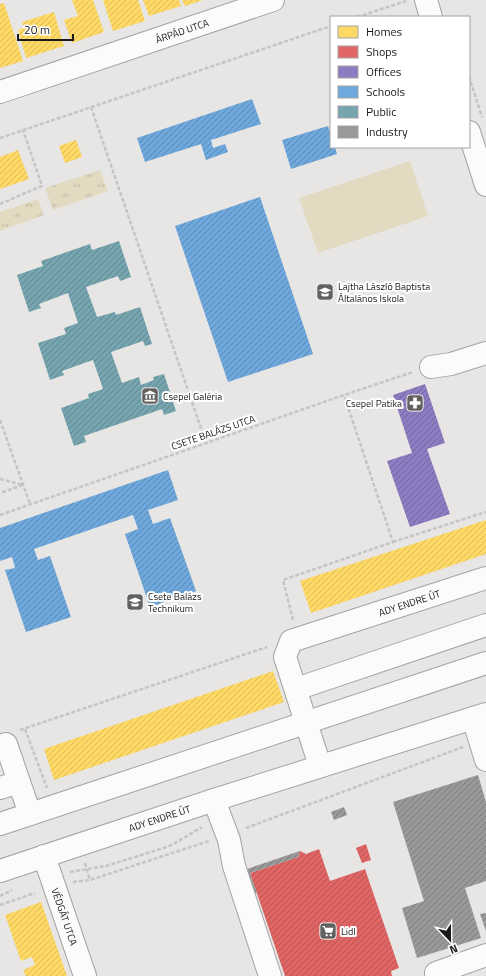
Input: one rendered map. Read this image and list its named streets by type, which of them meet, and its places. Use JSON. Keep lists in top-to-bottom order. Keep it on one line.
{"streets":{"street":["ÁRPÁD UTCA","ADY ENDRE ÚT","VÉDGÁT UTCA"],"path":["CSETE BALÁZS UTCA"]},"crossings":[["ADY ENDRE ÚT","VÉDGÁT UTCA"]],"places":{"school or university":["Lajtha László Baptista Általános Iskola","Csete Balázs Technikum"],"museum":["Csepel Galéria"],"pharmacy":["Csepel Patika"],"supermarket":["Lidl"]},"legend":["Homes","Shops","Offices","Schools","Public","Industry"],"scale_bar":"20 m","north":"bottom"}
